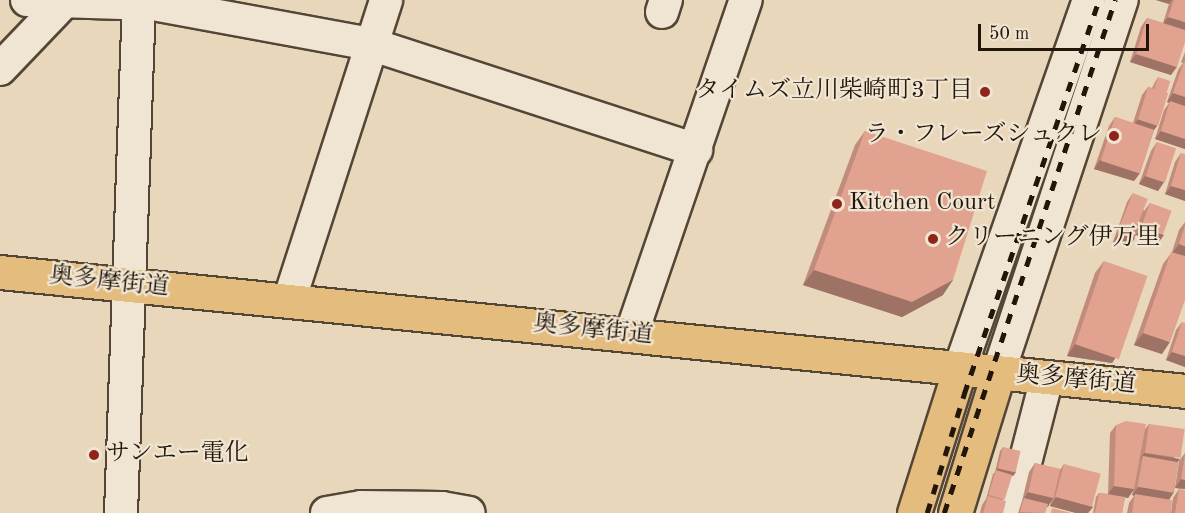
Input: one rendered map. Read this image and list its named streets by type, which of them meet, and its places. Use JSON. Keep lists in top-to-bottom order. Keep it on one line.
{"streets":{"main road":["奥多摩街道"]},"places":["タイムズ立川柴崎町3丁目","ラ・フレーズシュクレ","Kitchen Court","クリーニング伊万里","サンエー電化"],"scale_bar":"50 m"}
